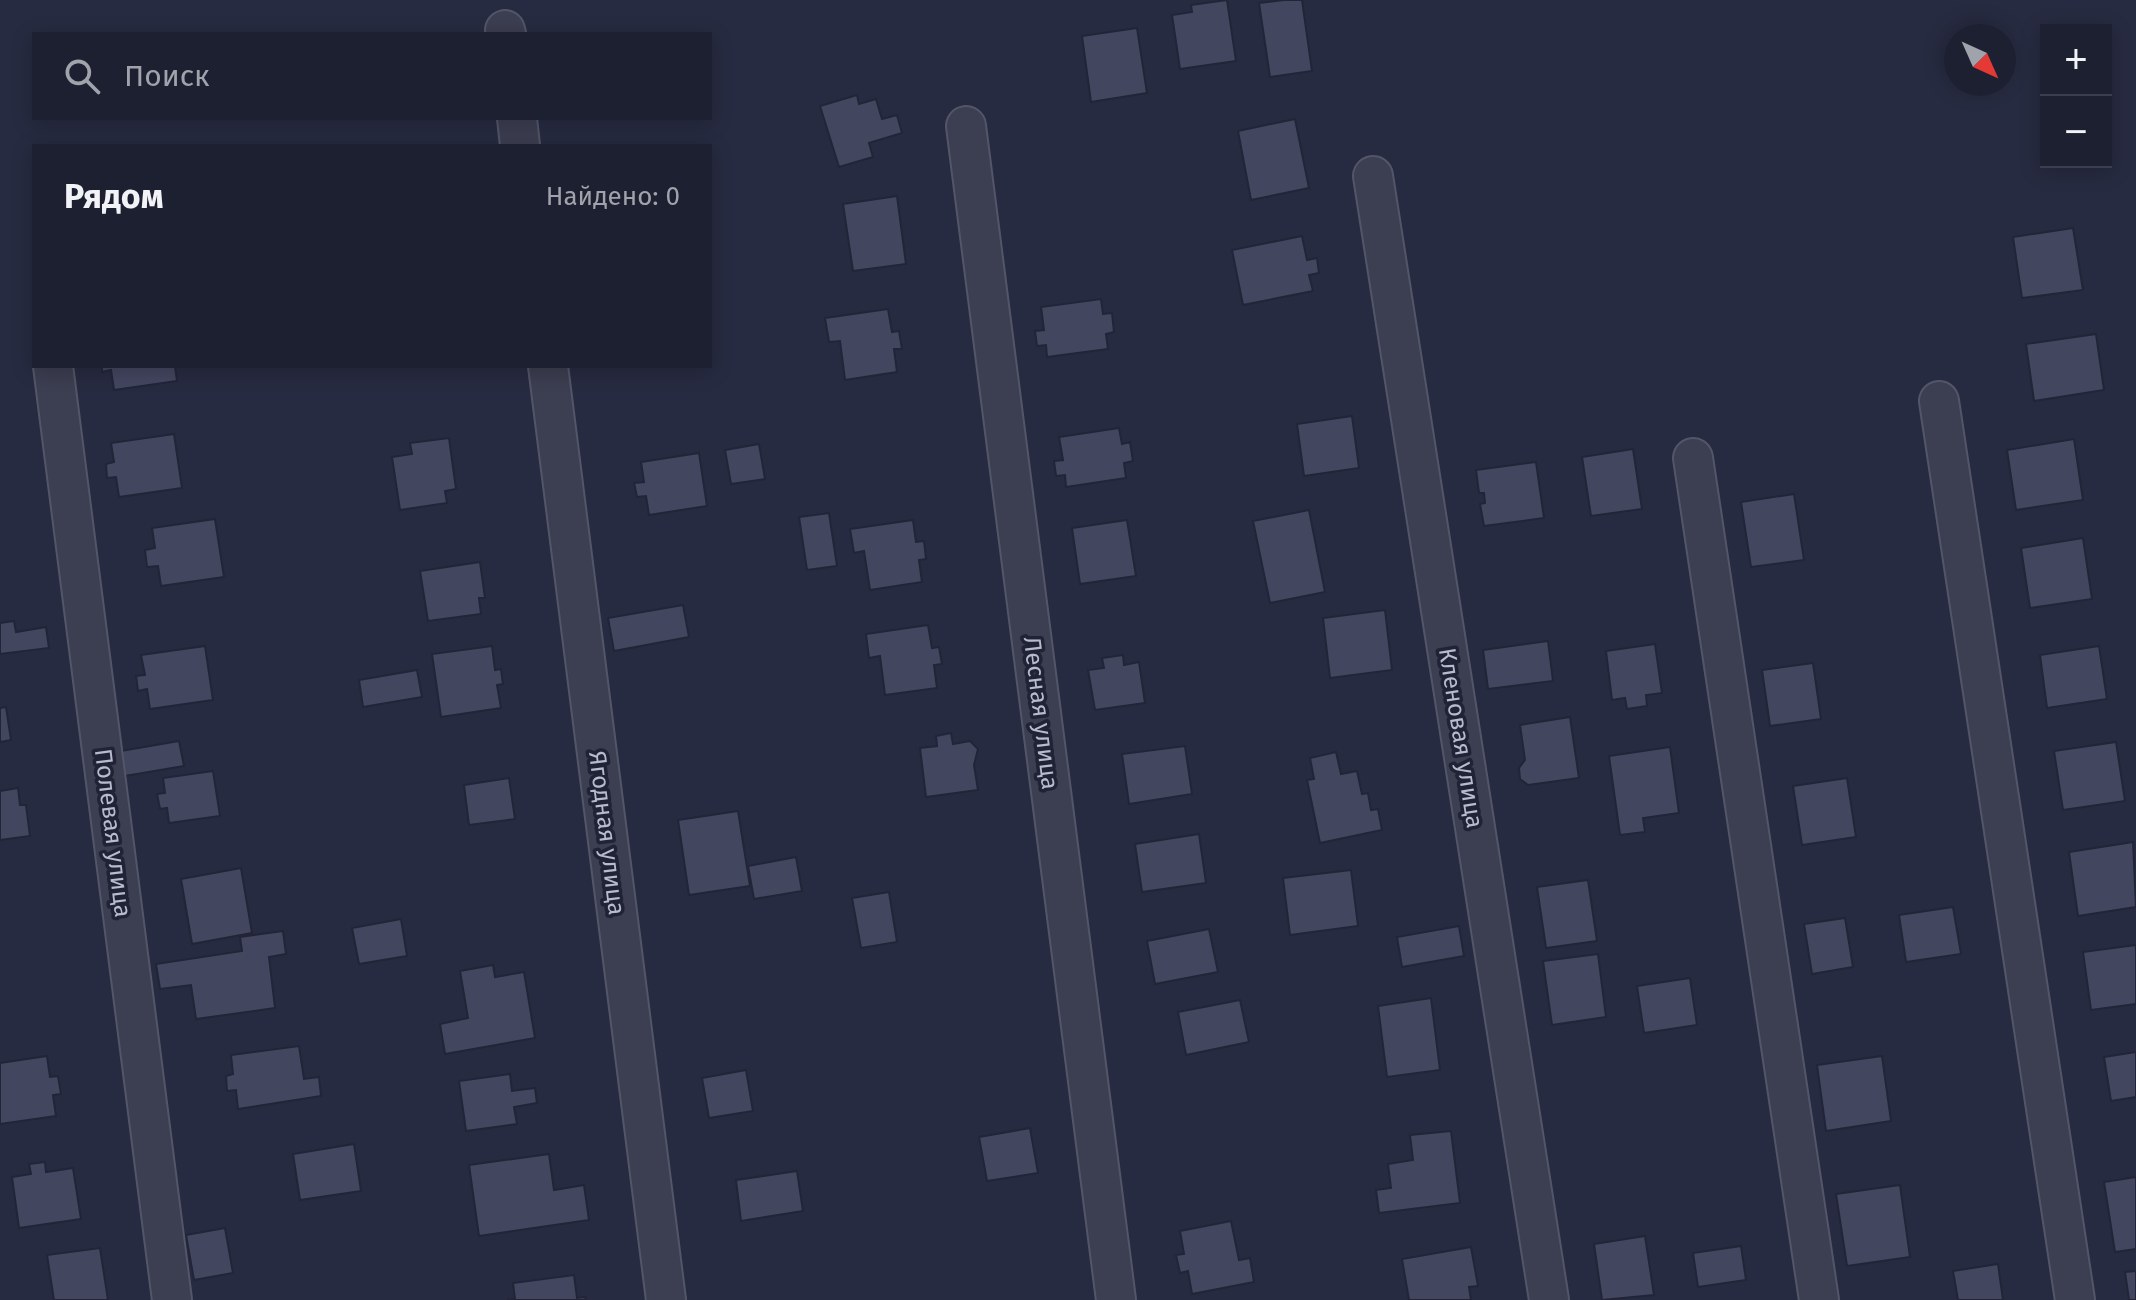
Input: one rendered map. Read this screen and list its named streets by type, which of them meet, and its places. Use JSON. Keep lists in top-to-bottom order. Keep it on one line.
{"streets":{"street":["Лесная улица","Кленовая улица","Полевая улица","Ягодная улица"]},"north":"bottom right","page":{"map_buttons":["+","−"],"search":"Поиск","heading":["Рядом","Найдено: 0"]}}
